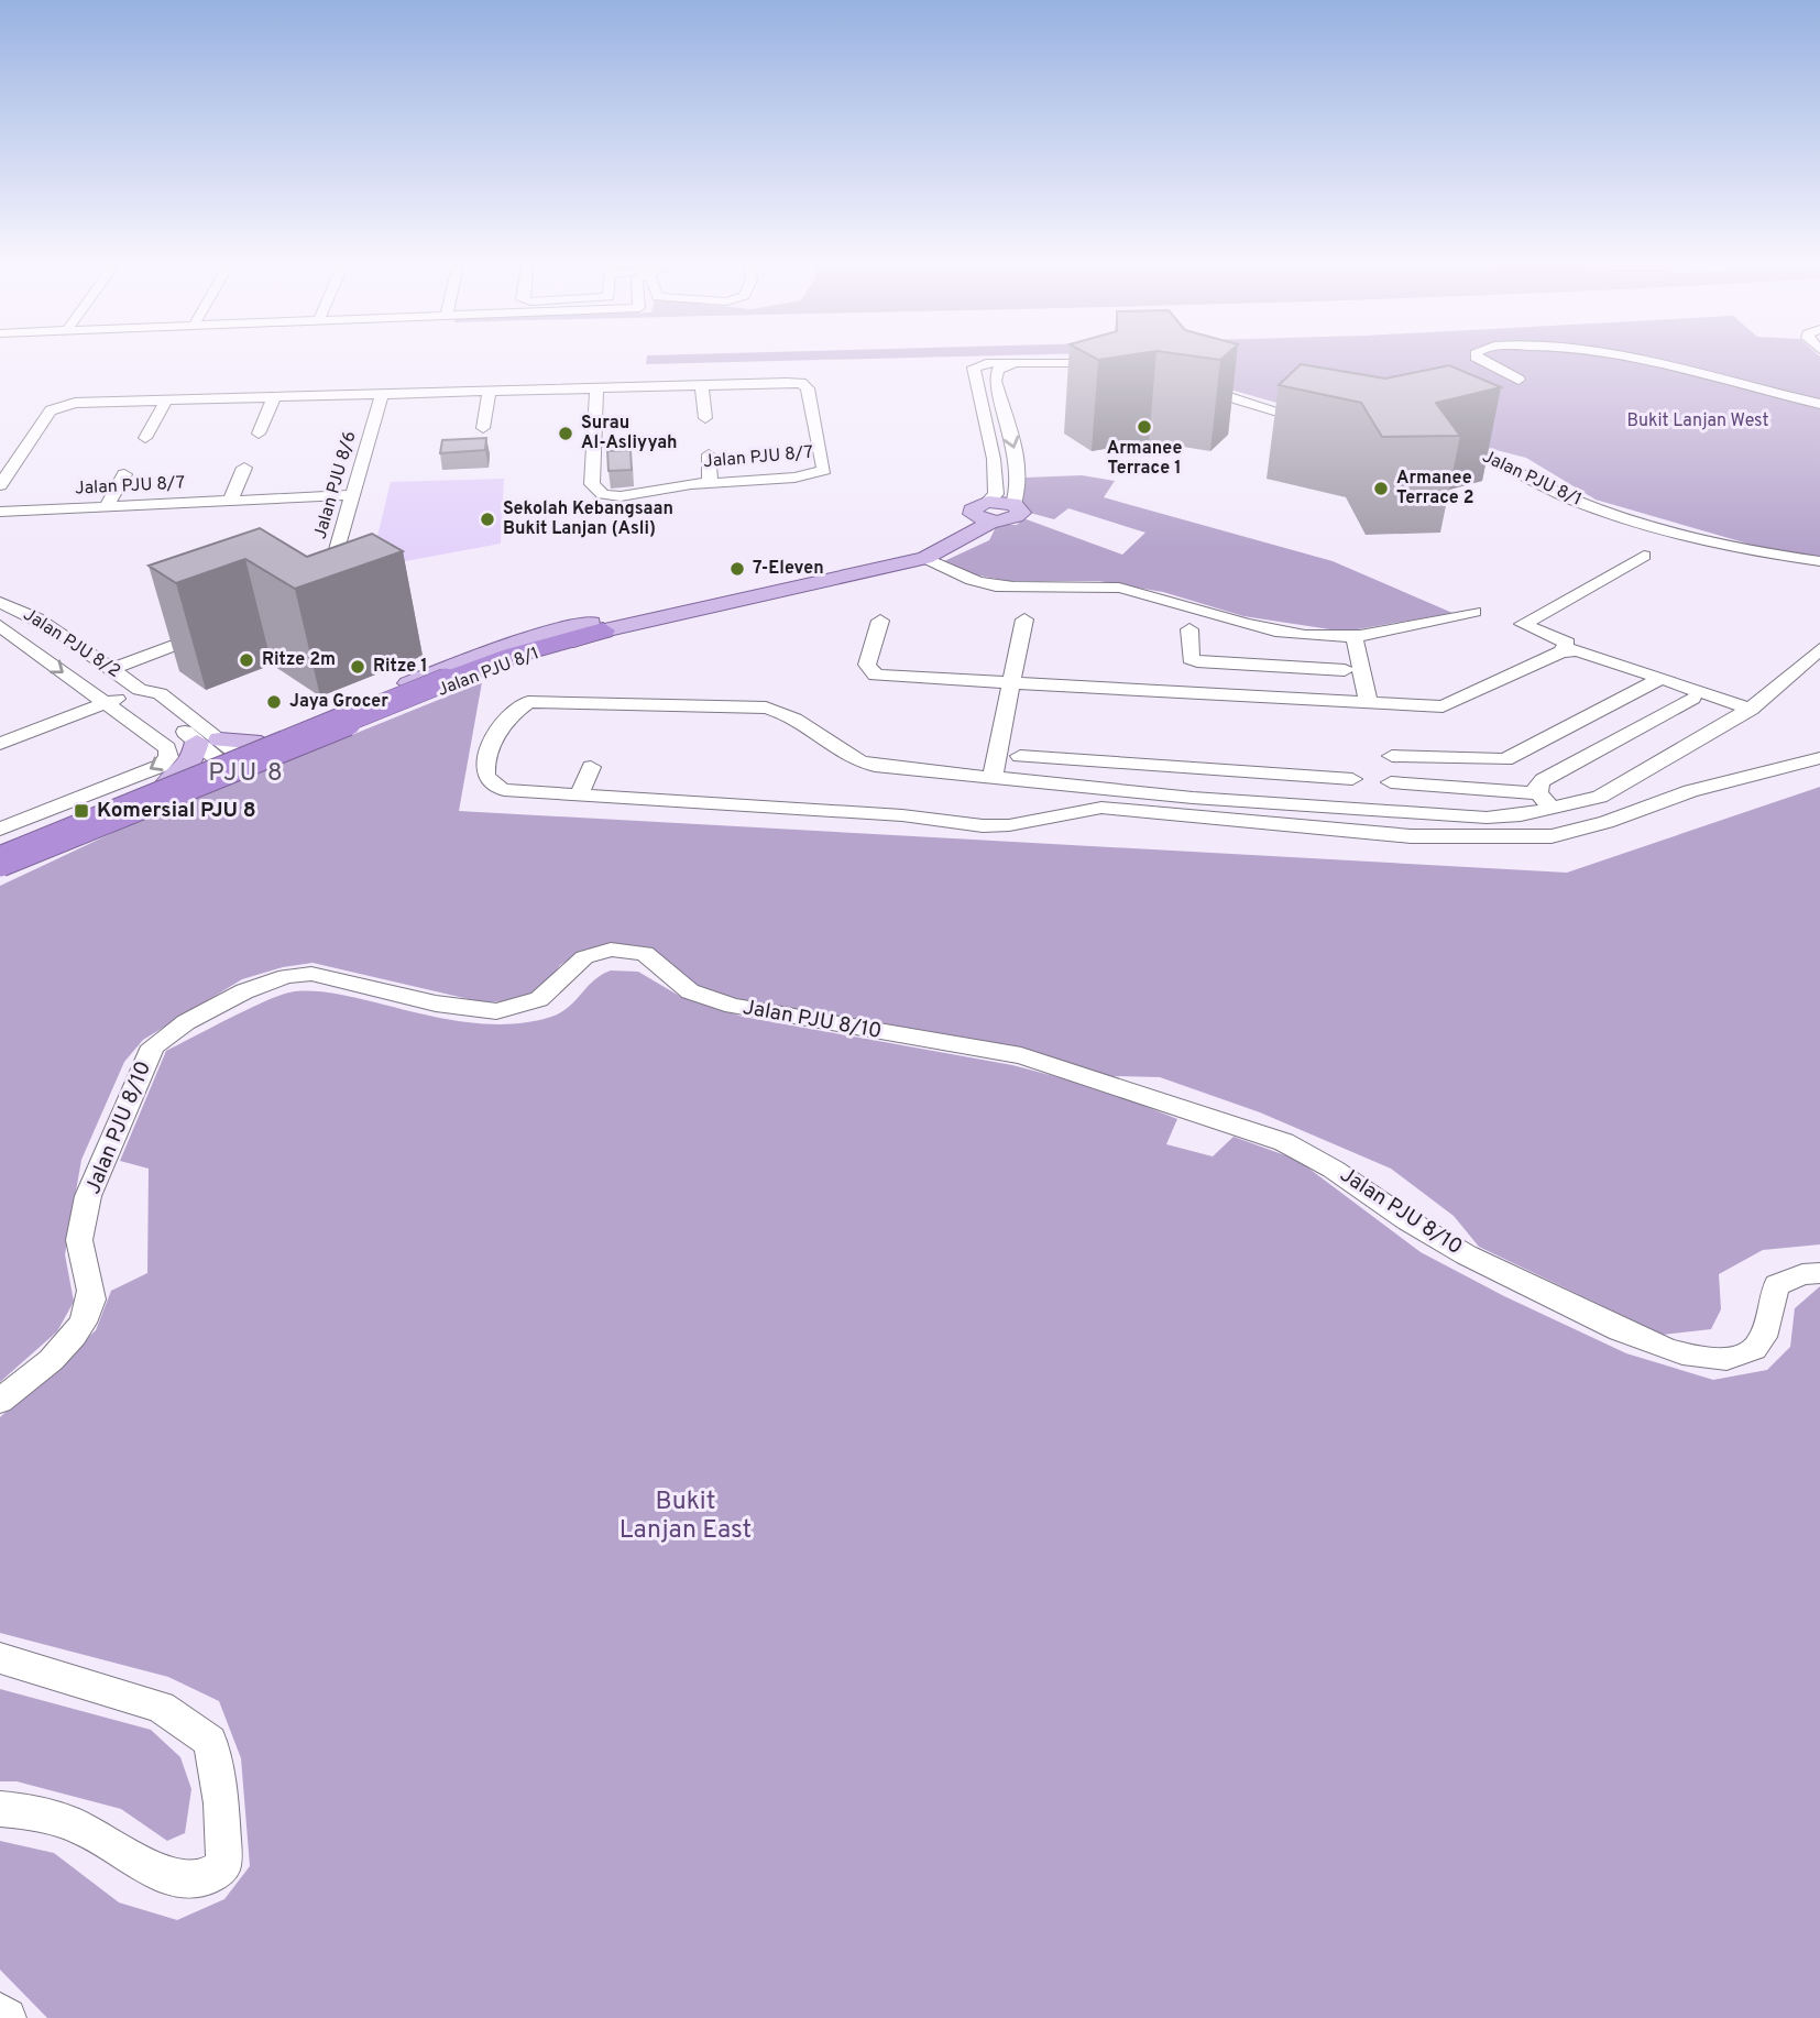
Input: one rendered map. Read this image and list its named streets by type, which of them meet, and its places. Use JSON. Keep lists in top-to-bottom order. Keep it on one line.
{"streets":{"main road":["Jalan PJU 8/1"],"street":["Jalan PJU 8/7","Jalan PJU 8/6","Jalan PJU 8/2","Jalan PJU 8/10"]},"crossings":[["Jalan PJU 8/7","Jalan PJU 8/6"],["Jalan PJU 8/1","Jalan PJU 8/2"]],"districts":["PJU 8"],"parks":["Bukit Lanjan West","Bukit Lanjan East"],"places":{"other":["Armanee Terrace 1","Surau Al-Asliyyah","Armanee Terrace 2","Sekolah Kebangsaan Bukit Lanjan (Asli)","7-Eleven","Ritze 2m","Ritze 1","Jaya Grocer"],"transit":["Komersial PJU 8"]}}
